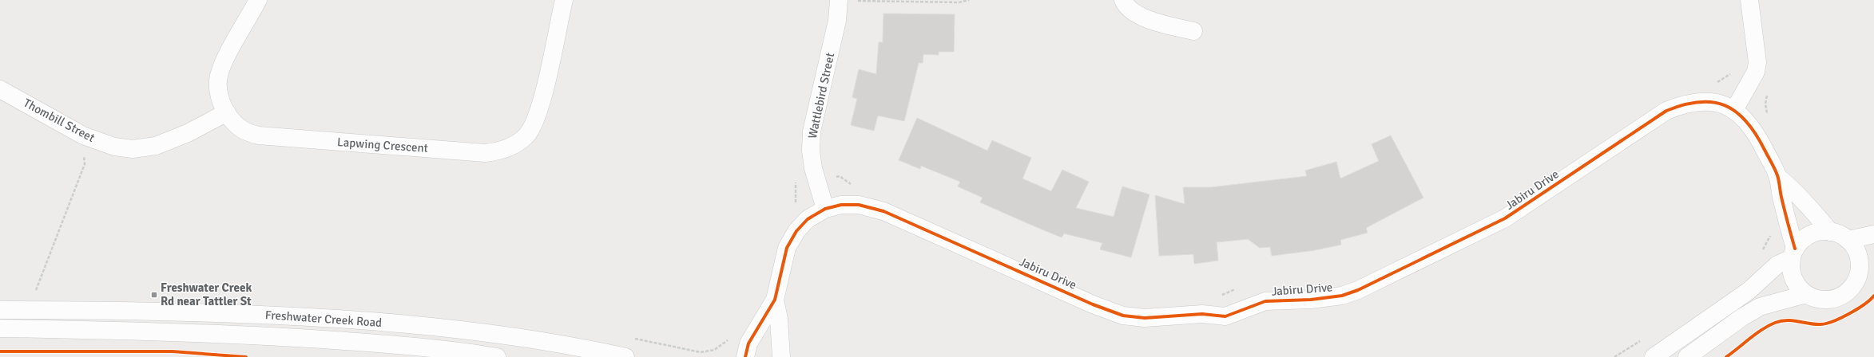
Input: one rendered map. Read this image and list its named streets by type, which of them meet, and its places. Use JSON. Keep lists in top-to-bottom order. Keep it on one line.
{"streets":{"street":["Wattlebird Street","Thombill Street","Lapwing Crescent","Jabiru Drive","Freshwater Creek Road"]},"crossings":[["Wattlebird Street","Jabiru Drive"],["Thombill Street","Lapwing Crescent"]],"places":{"transit":["Freshwater Creek Rd near Tattler St"]}}
